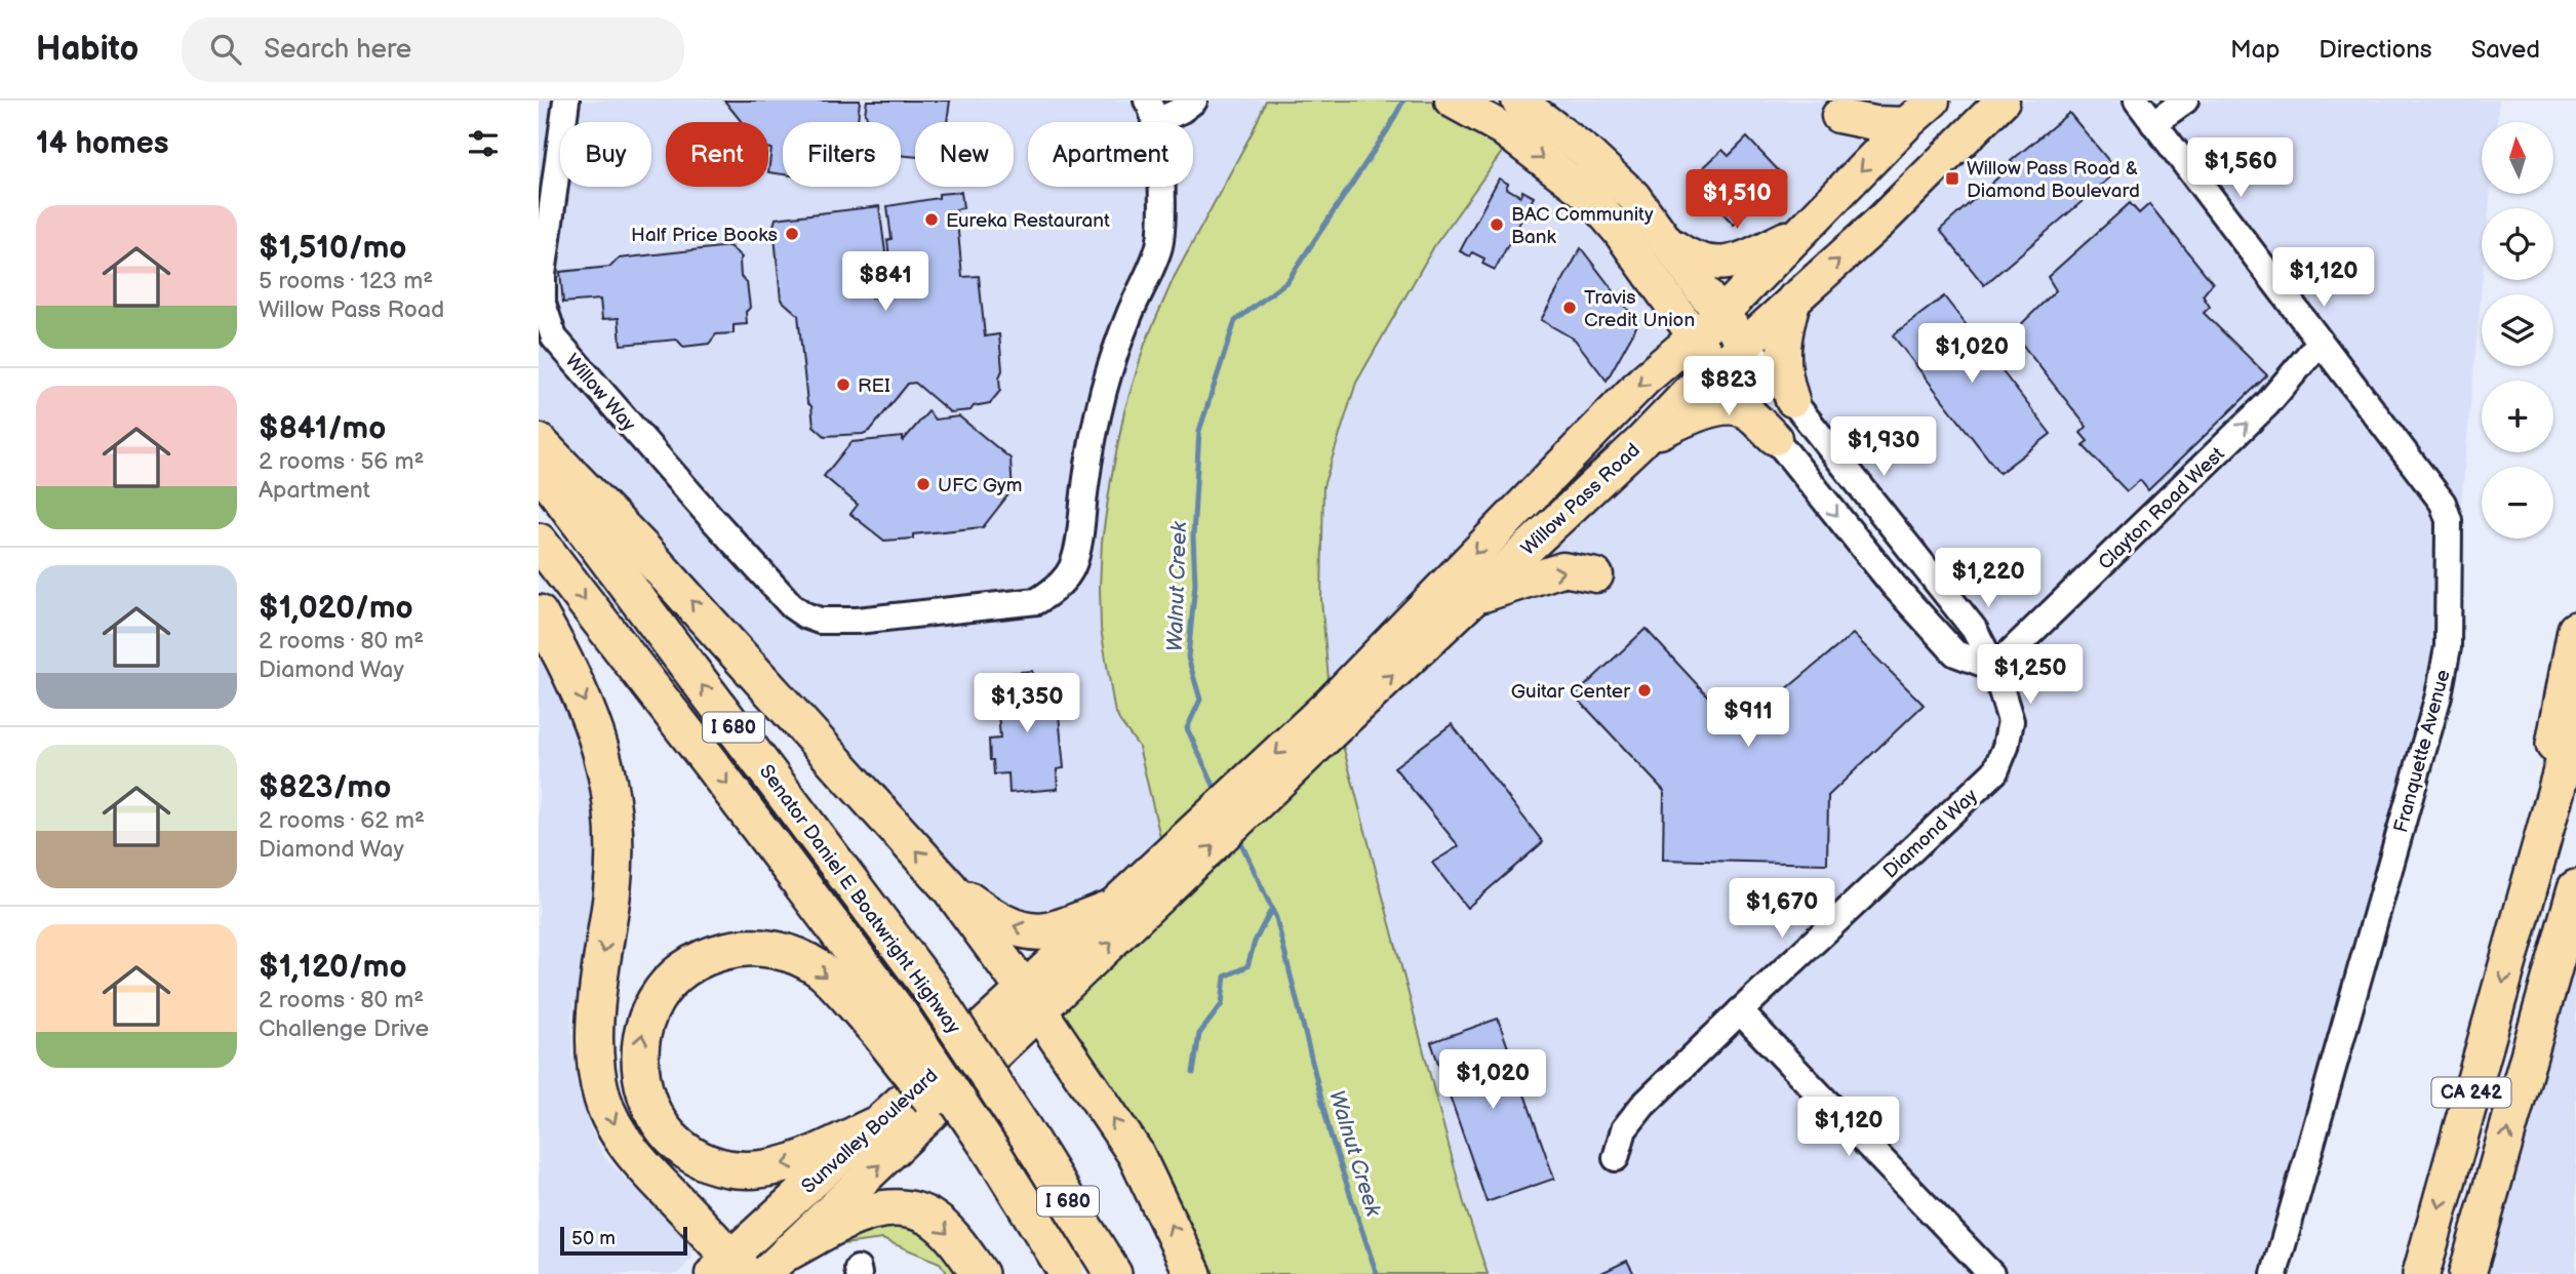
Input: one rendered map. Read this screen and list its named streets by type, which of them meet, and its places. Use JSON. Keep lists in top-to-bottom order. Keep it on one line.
{"streets":{"highway":["I 680","Senator Daniel E Boatwright Highway","CA 242"],"main road":["Willow Pass Road","Sunvalley Boulevard"],"street":["Willow Way","Clayton Road West","Franquette Avenue","Diamond Way"]},"crossings":[["Willow Pass Road","Diamond Way"],["Willow Pass Road","Sunvalley Boulevard"],["Clayton Road West","Franquette Avenue"],["Clayton Road West","Diamond Way"]],"one_way":["Clayton Road West"],"water":["Walnut Creek"],"places":{"transit":["Willow Pass Road & Diamond Boulevard"],"other":["Eureka Restaurant","BAC Community Bank","Half Price Books","Travis Credit Union","REI","UFC Gym","Guitar Center"]},"scale_bar":"50 m","north":"top","page":{"header":"Habito","search":"Search here","nav":["Map","Directions","Saved"],"heading":"14 homes","map_buttons":["+","−"],"chip":["Buy","Rent","Filters","New","Apartment"],"price":["$1,560","$1,510","$1,120","$841","$1,020","$823","$1,930","$1,220","$1,250","$1,350","$911","$1,670","$1,020","$1,120"],"list":[{"name":"$1,510/mo","note":"5 rooms · 123 m² · Willow Pass Road"},{"name":"$841/mo","note":"2 rooms · 56 m² · Apartment"},{"name":"$1,020/mo","note":"2 rooms · 80 m² · Diamond Way"},{"name":"$823/mo","note":"2 rooms · 62 m² · Diamond Way"},{"name":"$1,120/mo","note":"2 rooms · 80 m² · Challenge Drive"}],"scale":"50 m"}}
